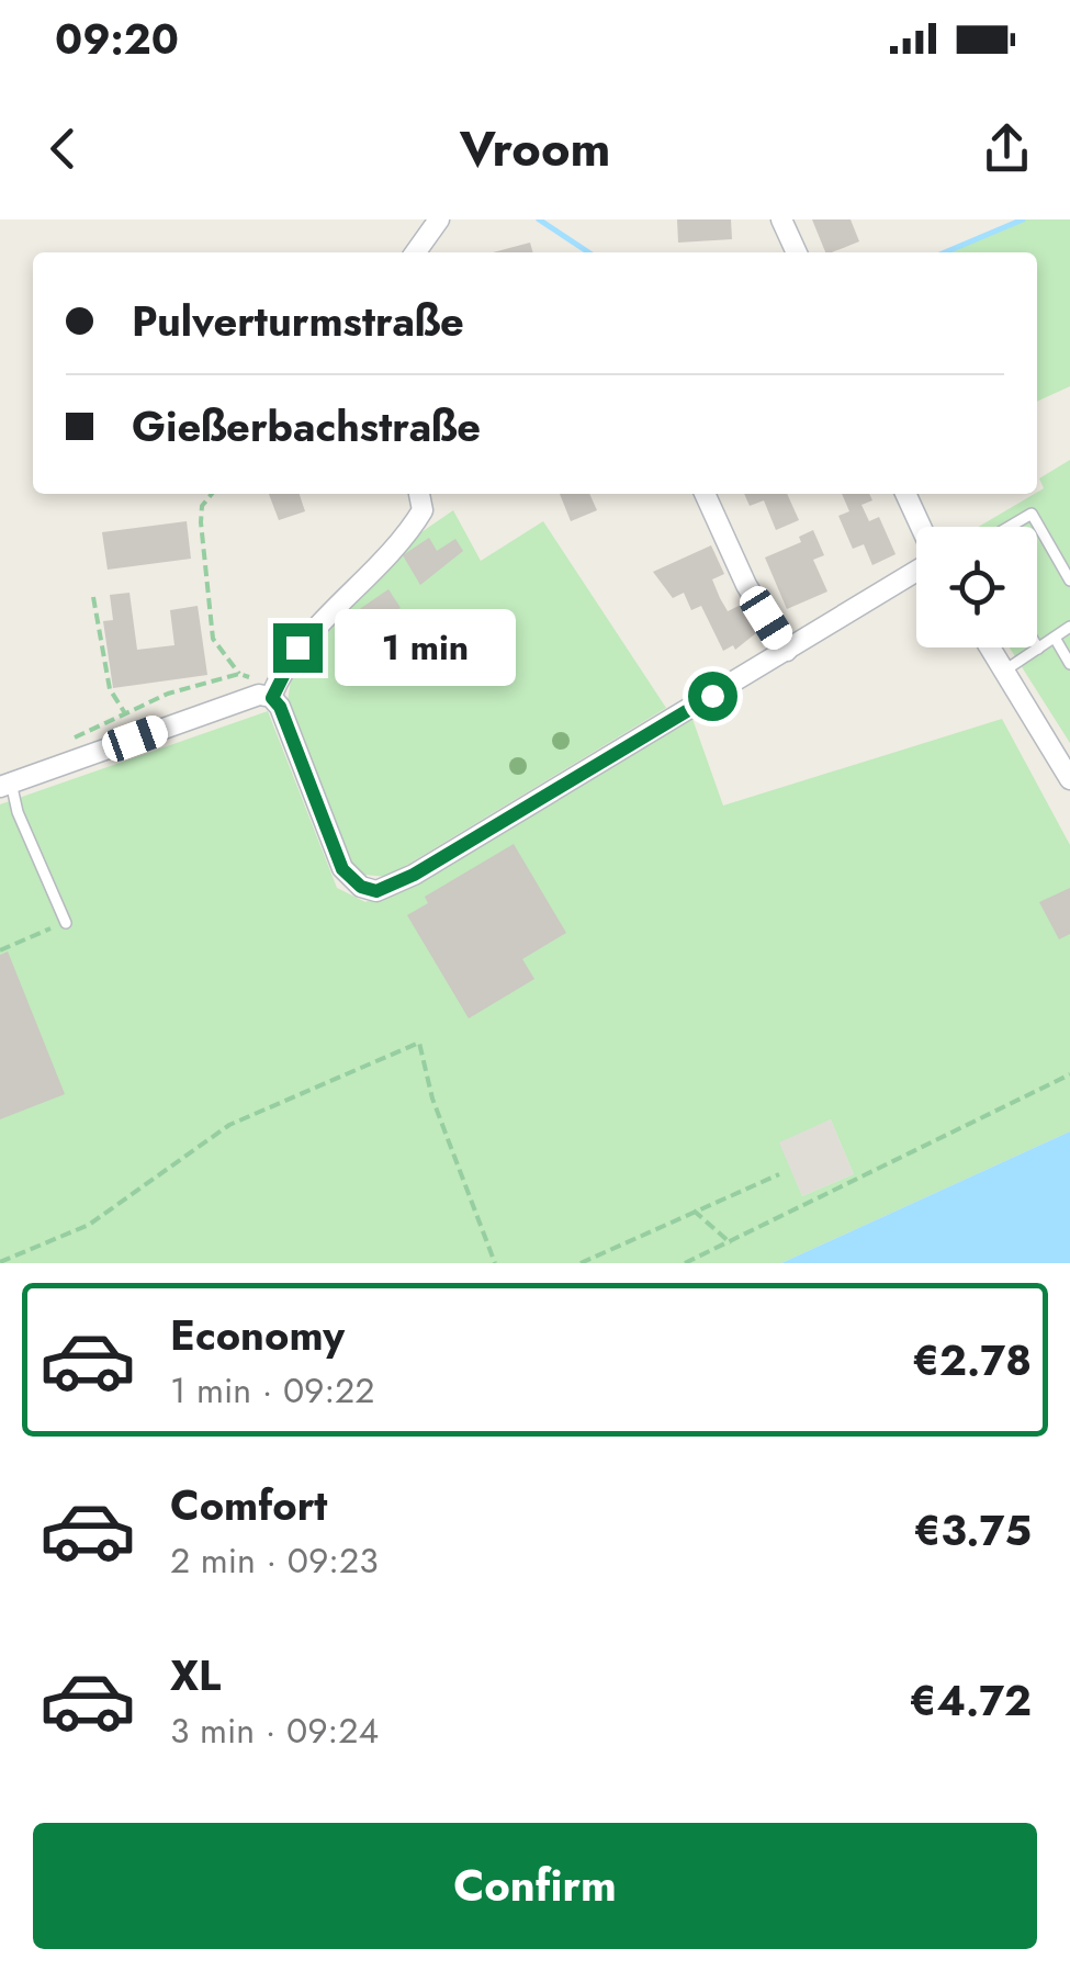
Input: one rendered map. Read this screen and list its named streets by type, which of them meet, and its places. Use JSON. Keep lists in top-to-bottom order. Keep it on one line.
{"page":{"status":"09:20","header":"Vroom","banner":["Pulverturmstraße","Gießerbachstraße"],"bubble":"1 min","list":[{"name":"Economy","note":"1 min · 09:22","value":"€2.78"},{"name":"Comfort","note":"2 min · 09:23","value":"€3.75"},{"name":"XL","note":"3 min · 09:24","value":"€4.72"}],"buttons":"Confirm"}}
